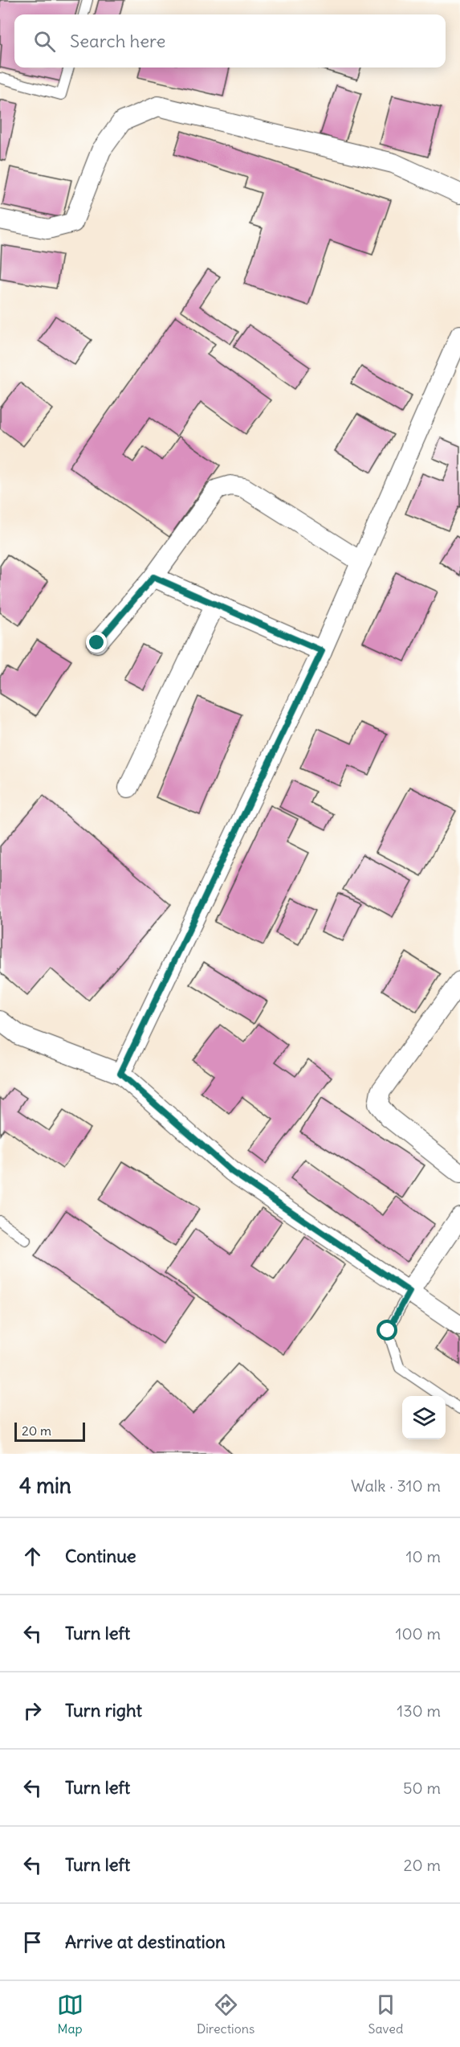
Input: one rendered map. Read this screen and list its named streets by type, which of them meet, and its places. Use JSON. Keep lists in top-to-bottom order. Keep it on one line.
{"scale_bar":"20 m","page":{"search":"Search here","scale":"20 m","heading":["4 min","Walk · 310 m"],"list":[["Continue","10 m"],["Turn left","100 m"],["Turn right","130 m"],["Turn left","50 m"],["Turn left","20 m"],"Arrive at destination"],"nav":["Map","Directions","Saved"]}}
